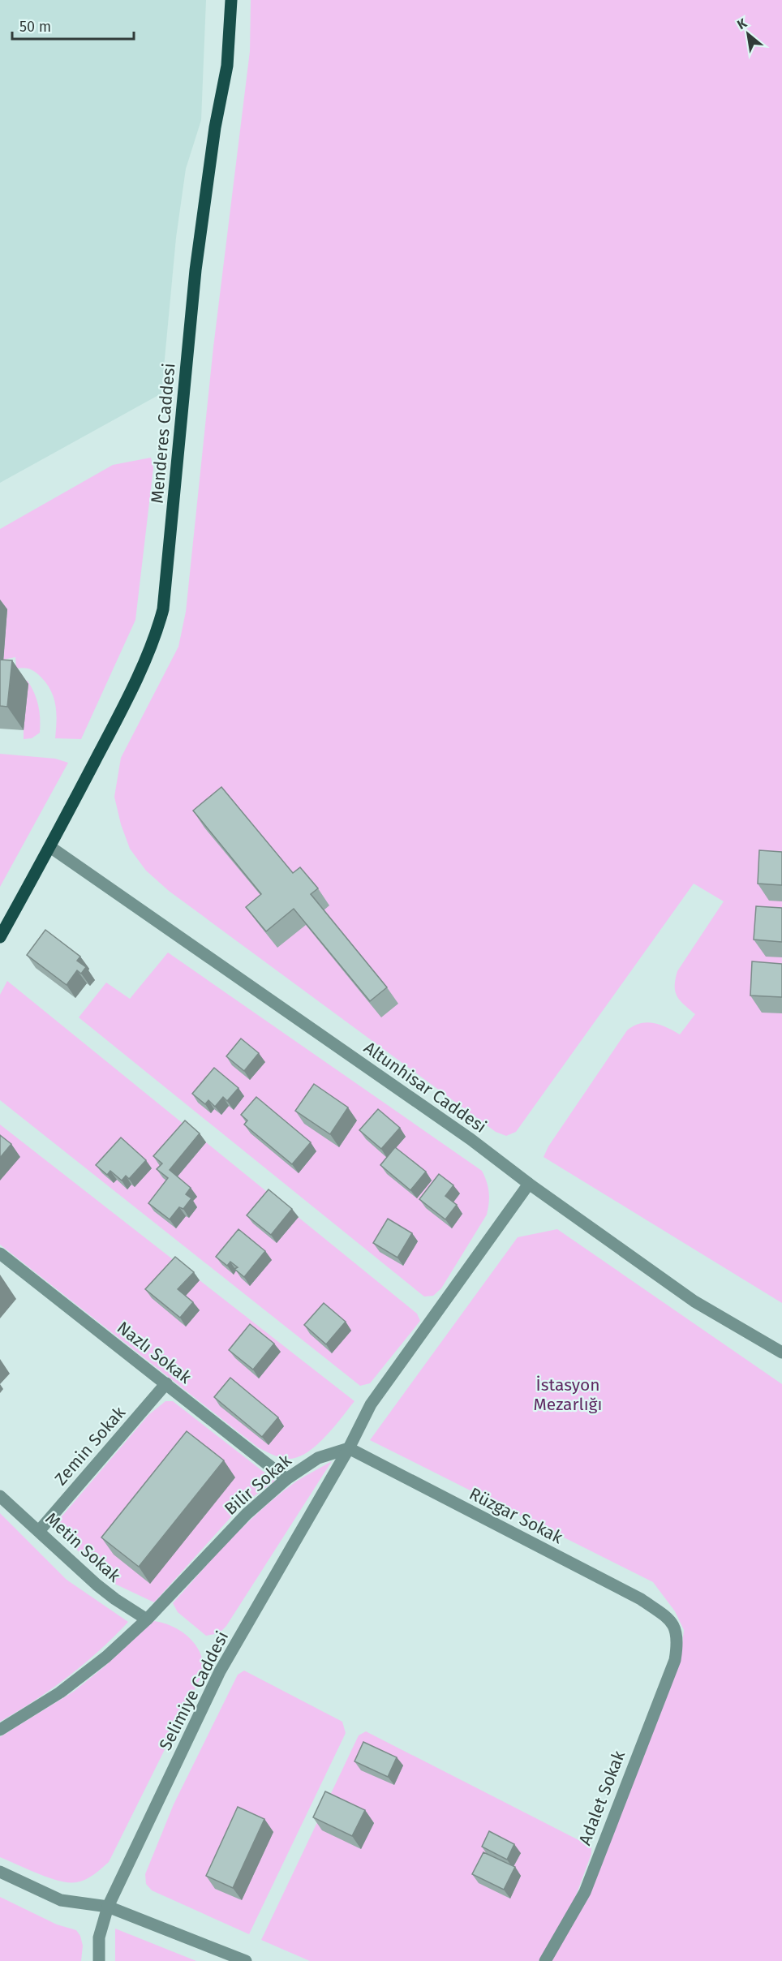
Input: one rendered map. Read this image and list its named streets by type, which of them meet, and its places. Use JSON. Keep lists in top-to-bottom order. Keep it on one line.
{"streets":{"main road":["Menderes Caddesi"],"street":["Altunhisar Caddesi","Nazlı Sokak","Zemin Sokak","Bilir Sokak","Rüzgar Sokak","Metin Sokak","Selimiye Caddesi","Adalet Sokak"]},"crossings":[["Menderes Caddesi","Altunhisar Caddesi"],["Nazlı Sokak","Zemin Sokak"],["Nazlı Sokak","Bilir Sokak"],["Zemin Sokak","Metin Sokak"],["Bilir Sokak","Rüzgar Sokak"],["Bilir Sokak","Metin Sokak"],["Bilir Sokak","Selimiye Caddesi"],["Rüzgar Sokak","Selimiye Caddesi"],["Rüzgar Sokak","Adalet Sokak"]],"parks":["İstasyon Mezarlığı"],"scale_bar":"50 m","north":"top left"}
